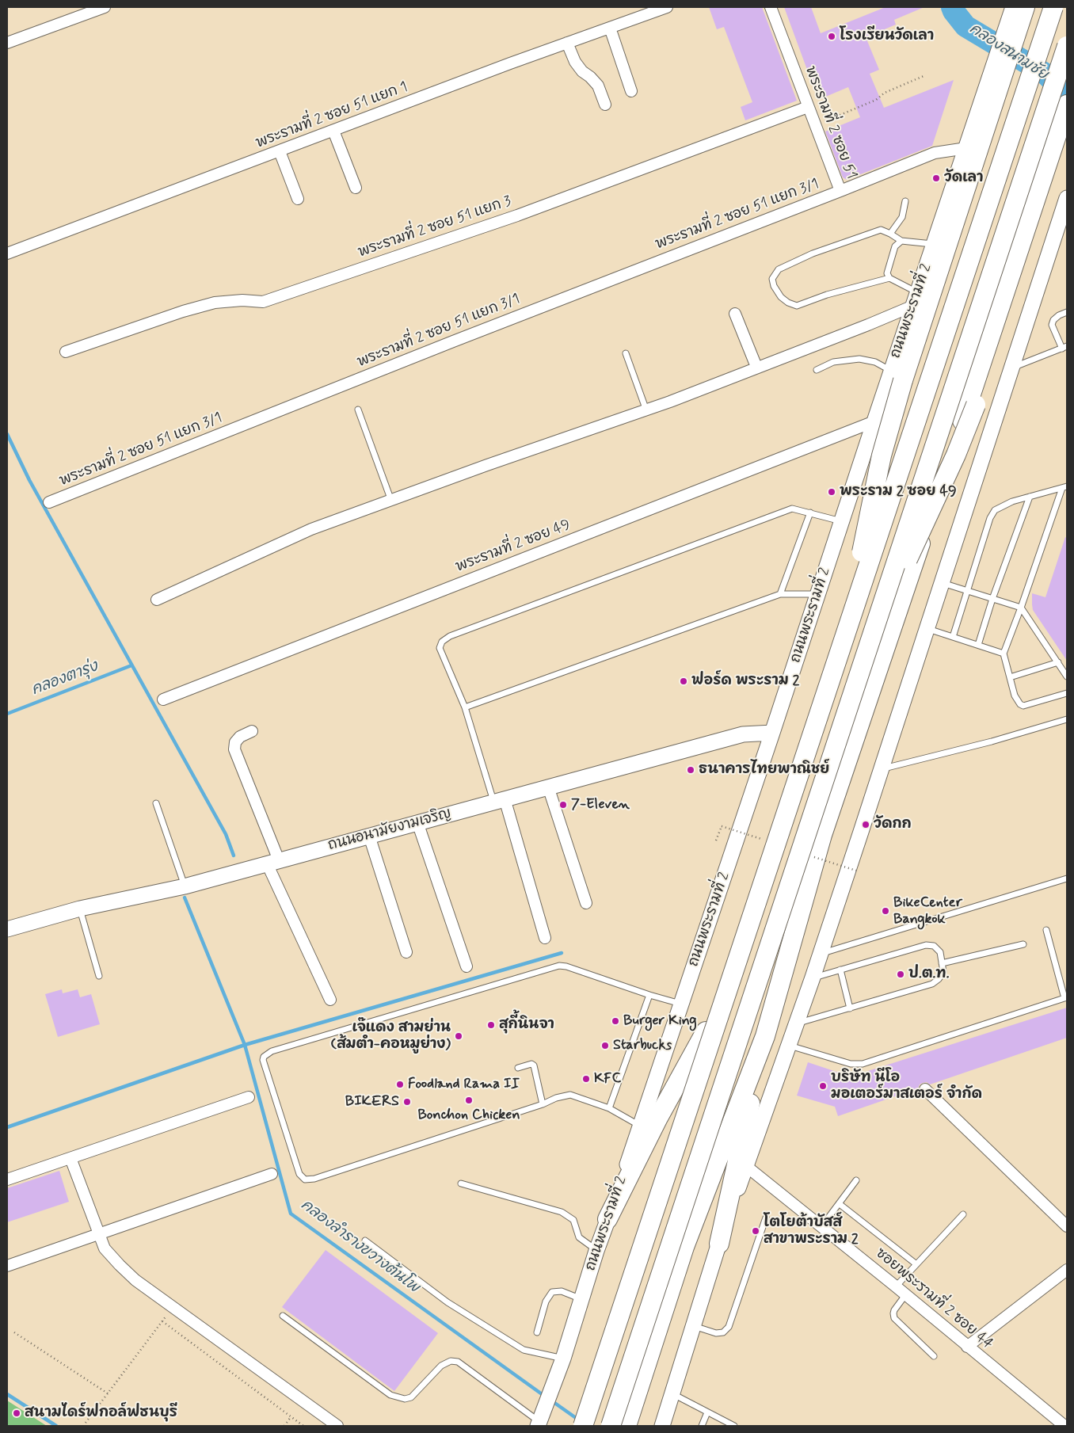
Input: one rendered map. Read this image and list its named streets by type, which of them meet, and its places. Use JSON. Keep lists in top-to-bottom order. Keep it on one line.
{"streets":{"main road":["ถนนพระรามที่ 2","ถนนอนามัยงามเจริญ"],"street":["พระรามที่ 2 ซอย 51 แยก 1","พระรามที่ 2 ซอย 51","พระรามที่ 2 ซอย 51 แยก 3/1","พระรามที่ 2 ซอย 51 แยก 3","พระรามที่ 2 ซอย 49","ซอยพระรามที่ 2 ซอย 44"]},"crossings":[["พระรามที่ 2 ซอย 51","พระรามที่ 2 ซอย 51 แยก 3/1"],["พระรามที่ 2 ซอย 51","พระรามที่ 2 ซอย 51 แยก 3"],["พระรามที่ 2 ซอย 51","ถนนพระรามที่ 2"],["ถนนพระรามที่ 2","พระรามที่ 2 ซอย 49"],["ถนนพระรามที่ 2","ถนนอนามัยงามเจริญ"]],"water":["คลองสนามชัย","คลองตารุ่ง","คลองลำรางขวางต้นโพ"],"places":["โรงเรียนวัดเลา","วัดเลา","พระราม 2 ซอย 49","ฟอร์ด พระราม 2","ธนาคารไทยพาณิชย์","7-Eleven","วัดกก","BikeCenter Bangkok","ป.ต.ท.","Burger King","สุกี้นินจา","เจ๊แดง สามย่าน (ส้มตำ-คอหมูย่าง)","Starbucks","KFC","Foodland Rama II","บริษัท นีโอ มอเตอร์มาสเตอร์ จำกัด","Bonchon Chicken","BIKERS","โตโยต้าบัสส์ สาขาพระราม 2","สนามไดร์ฟกอล์ฟธนบุรี"]}
